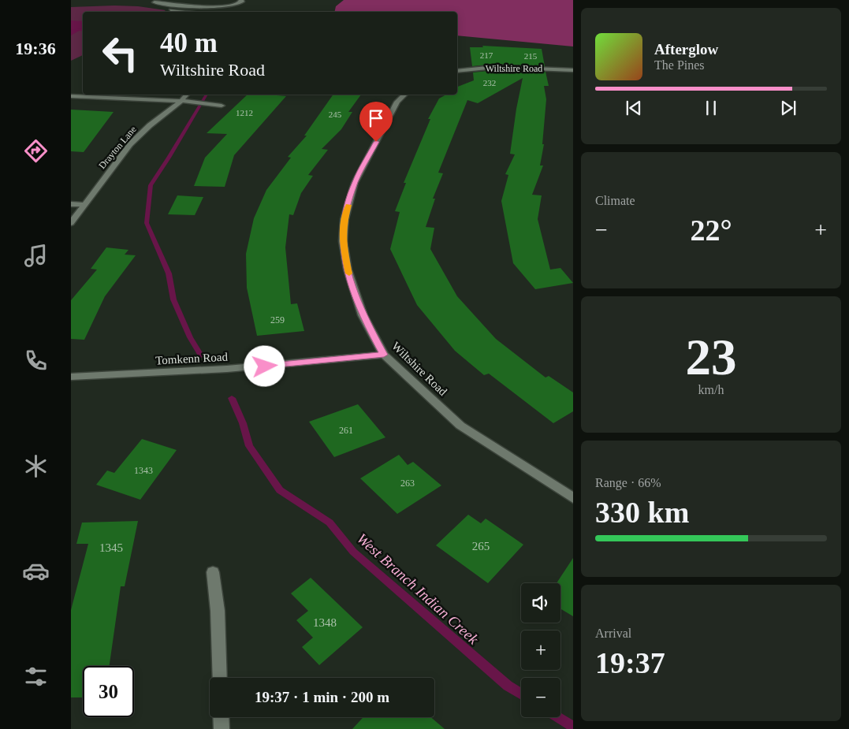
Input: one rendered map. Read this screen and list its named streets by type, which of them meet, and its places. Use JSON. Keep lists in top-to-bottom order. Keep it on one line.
{"streets":{"street":["Wiltshire Road","Drayton Lane","Tomkenn Road"]},"crossings":[["Wiltshire Road","Tomkenn Road"]],"water":["West Branch Indian Creek"],"house_numbers":["217","215","232","1212","245","259","261","1343","263","265","1345","1348"],"page":{"tabs":"19:36","turn":["40 m","Wiltshire Road"],"song":["Afterglow","The Pines"],"tile":["Climate",["23","km/h"],["Range · 66%","330 km"],["Arrival","19:37"]],"heat":["−","22°","+"],"map_buttons":["+","−"],"limit":"30","trip":"19:37 · 1 min · 200 m"}}
